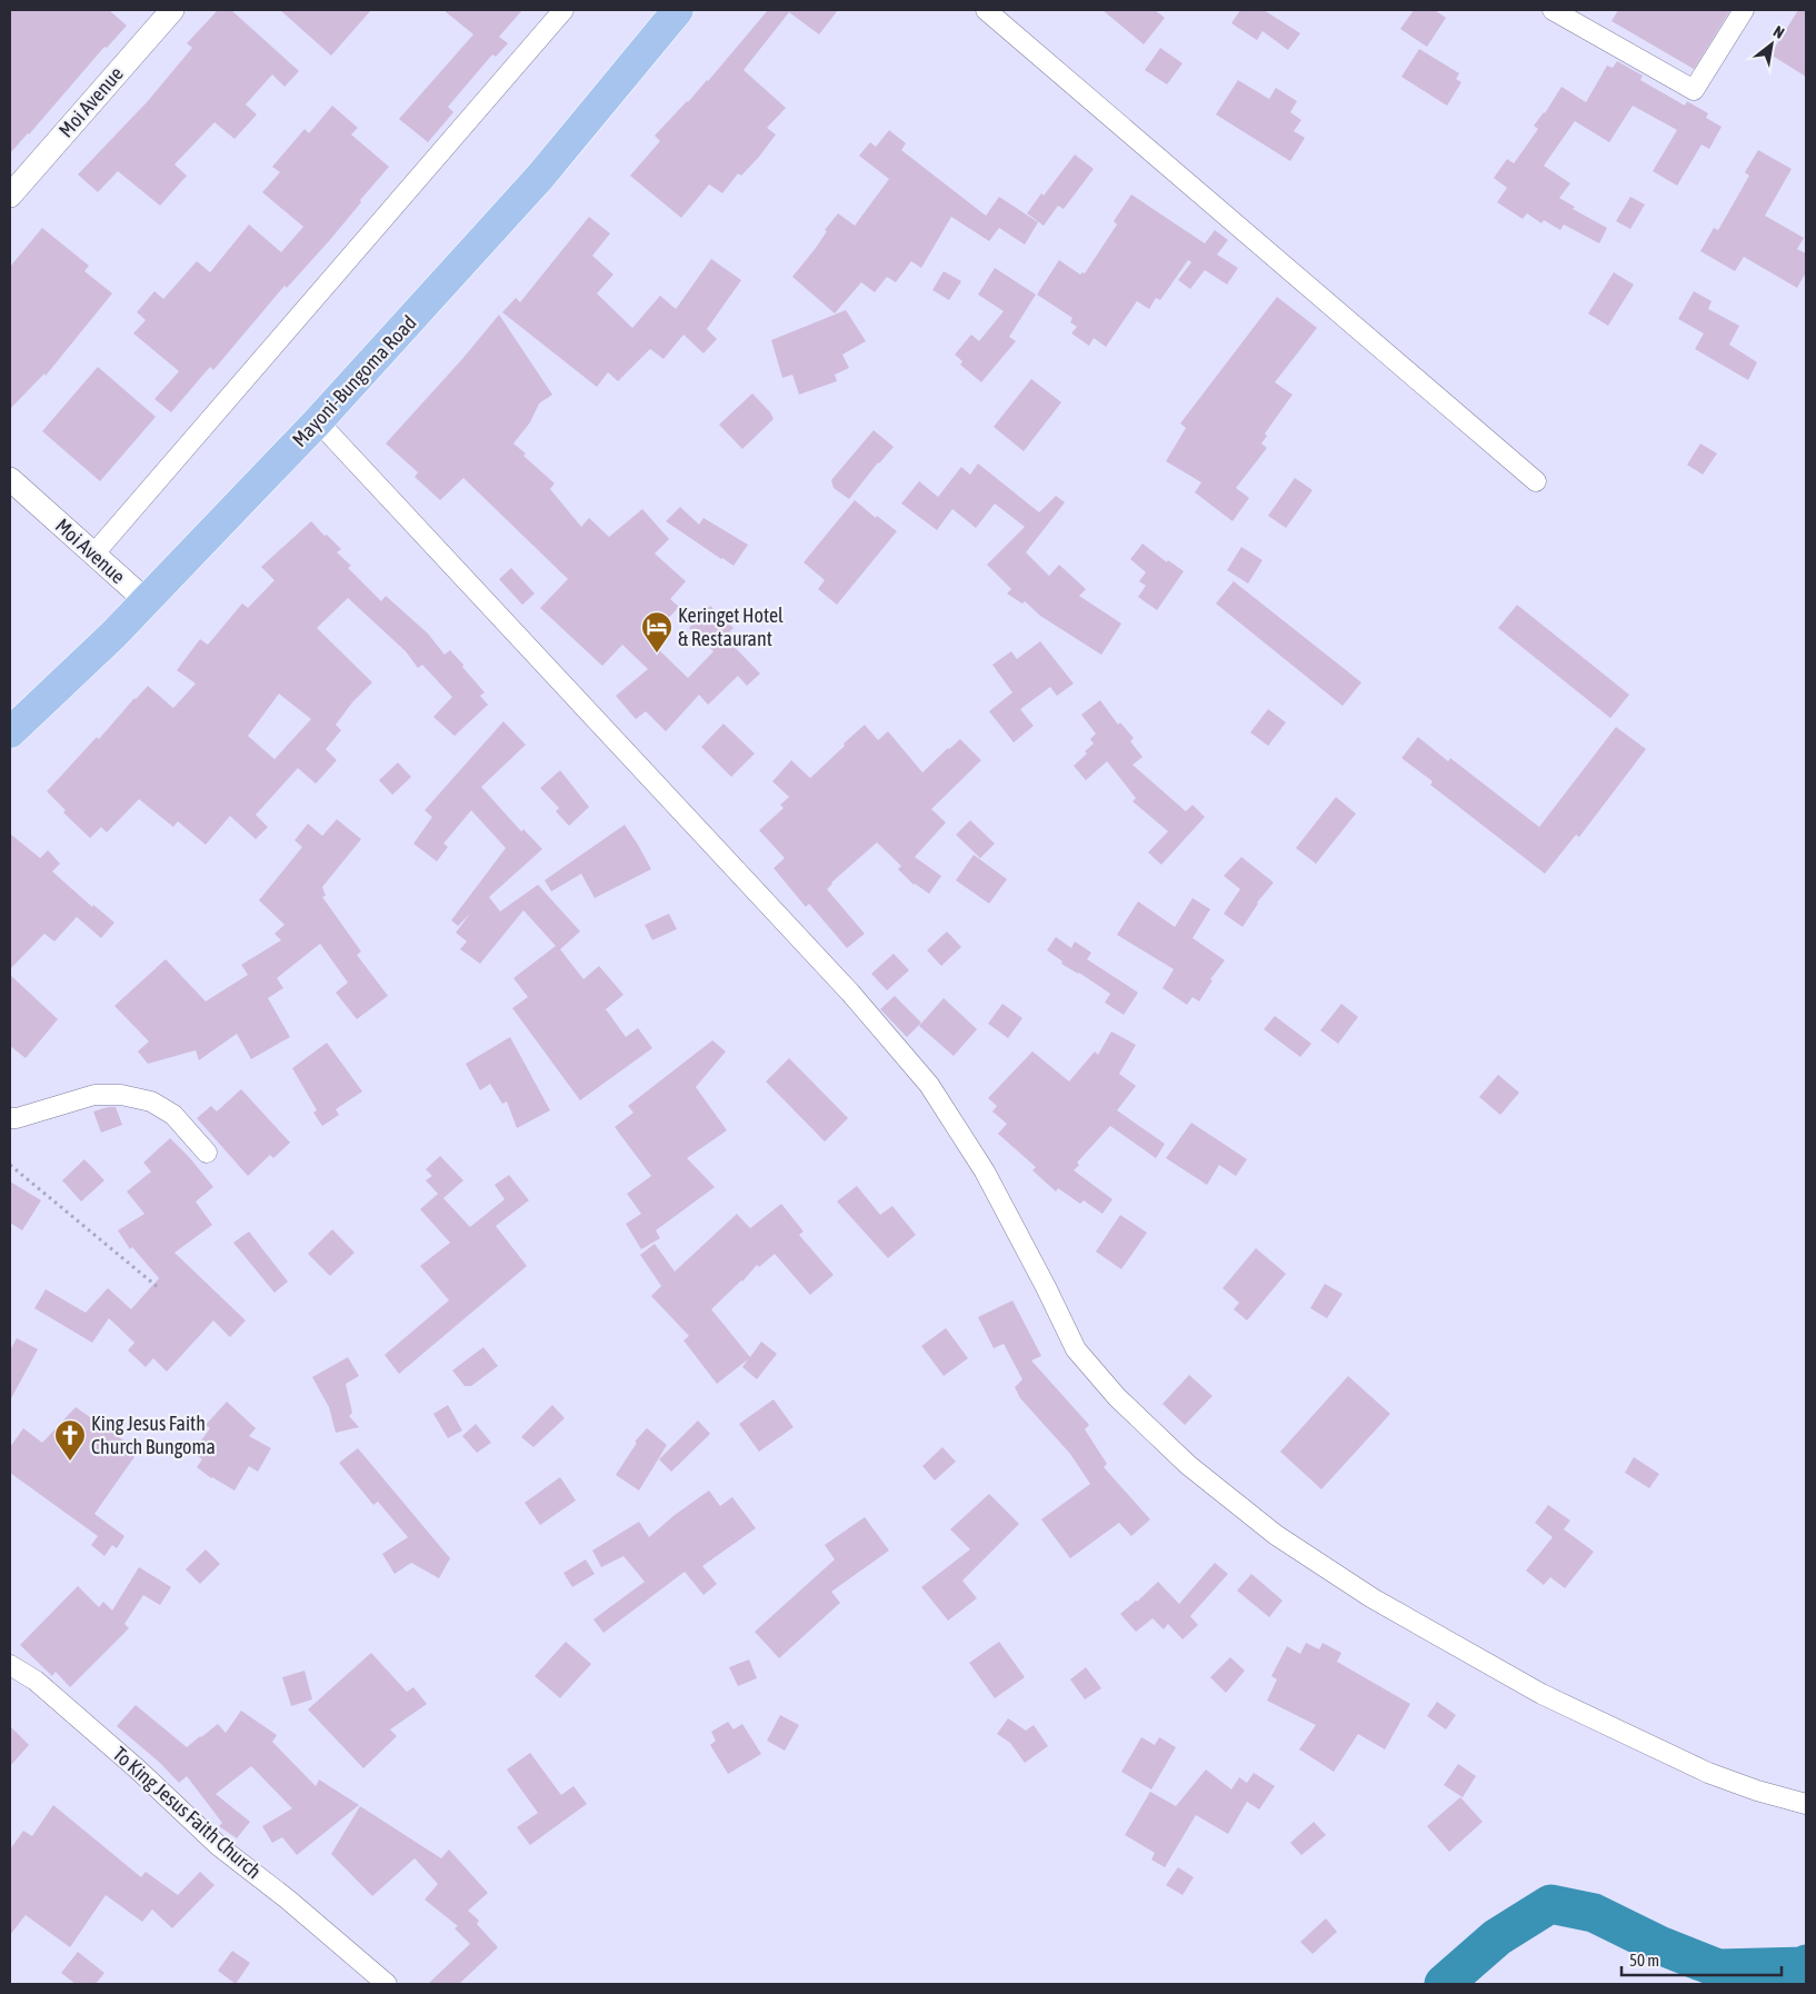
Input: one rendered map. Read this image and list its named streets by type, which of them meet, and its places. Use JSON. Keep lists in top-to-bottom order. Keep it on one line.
{"streets":{"main road":["Mayoni-Bungoma Road"],"street":["Moi Avenue","To King Jesus Faith Church"]},"crossings":[["Moi Avenue","Mayoni-Bungoma Road"]],"places":{"hotel":["Keringet Hotel & Restaurant"],"church":["King Jesus Faith Church Bungoma"]},"scale_bar":"50 m","north":"top right"}
